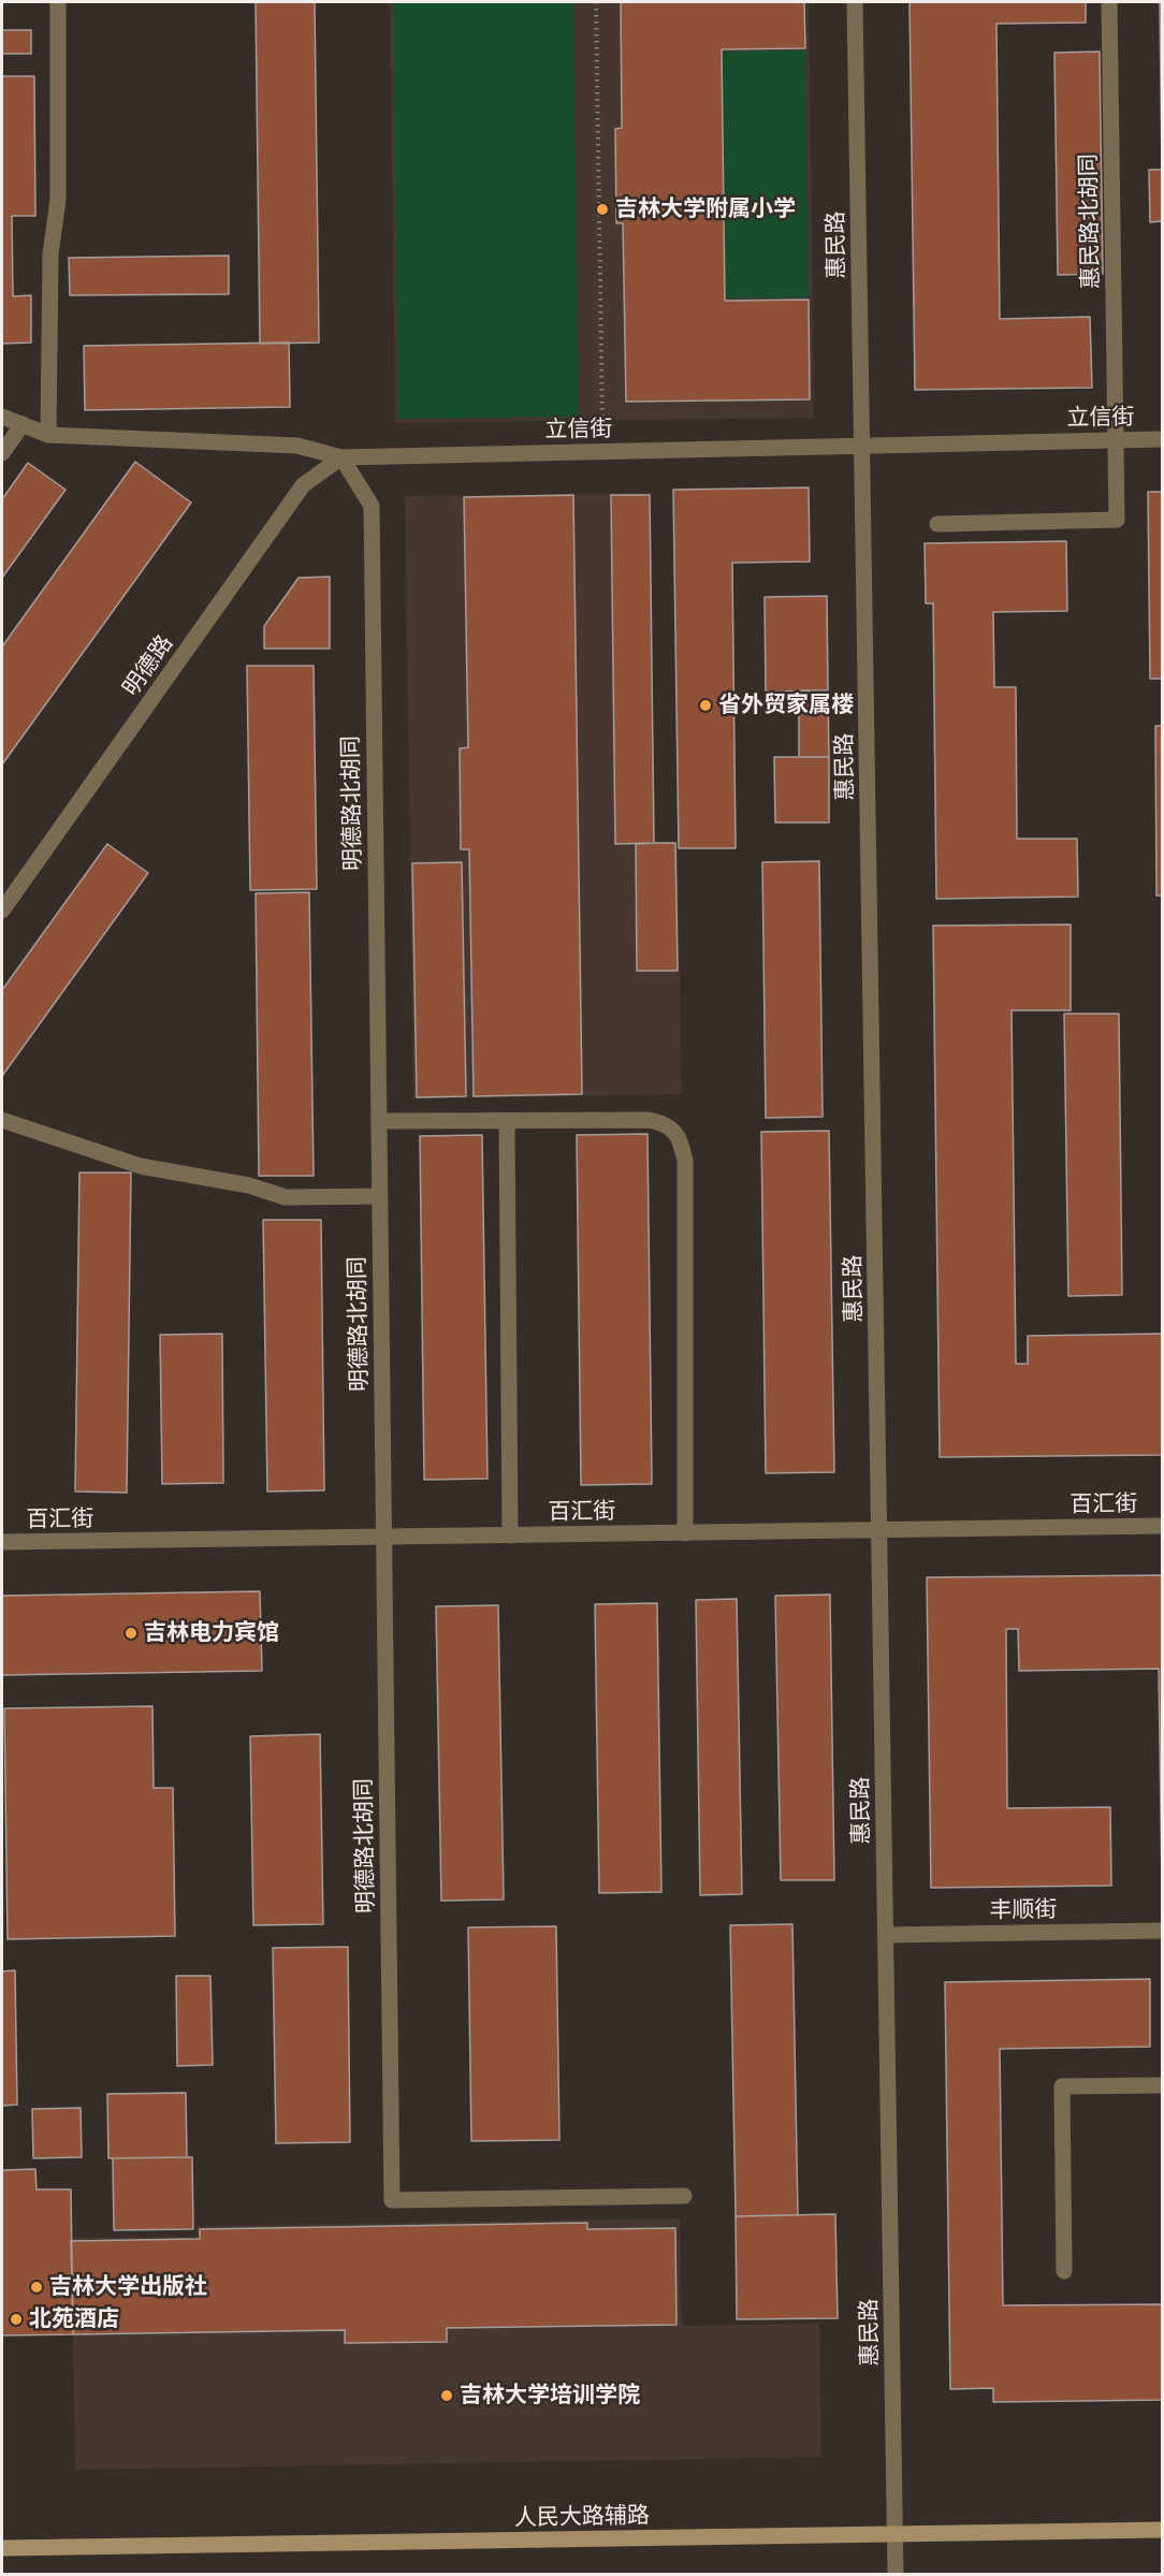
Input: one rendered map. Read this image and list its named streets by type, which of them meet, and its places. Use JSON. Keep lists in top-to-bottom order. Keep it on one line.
{"streets":{"main road":["人民大路辅路"],"street":["惠民路北胡同","惠民路","立信街","明德路","明德路北胡同","百汇街","丰顺街"]},"crossings":[["惠民路北胡同","立信街"],["惠民路","立信街"],["惠民路","百汇街"],["惠民路","丰顺街"],["惠民路","人民大路辅路"],["立信街","明德路"],["立信街","明德路北胡同"],["明德路","明德路北胡同"],["明德路北胡同","百汇街"]],"places":["吉林大学附属小学","省外贸家属楼","吉林电力宾馆","吉林大学出版社","北苑酒店","吉林大学培训学院"]}
